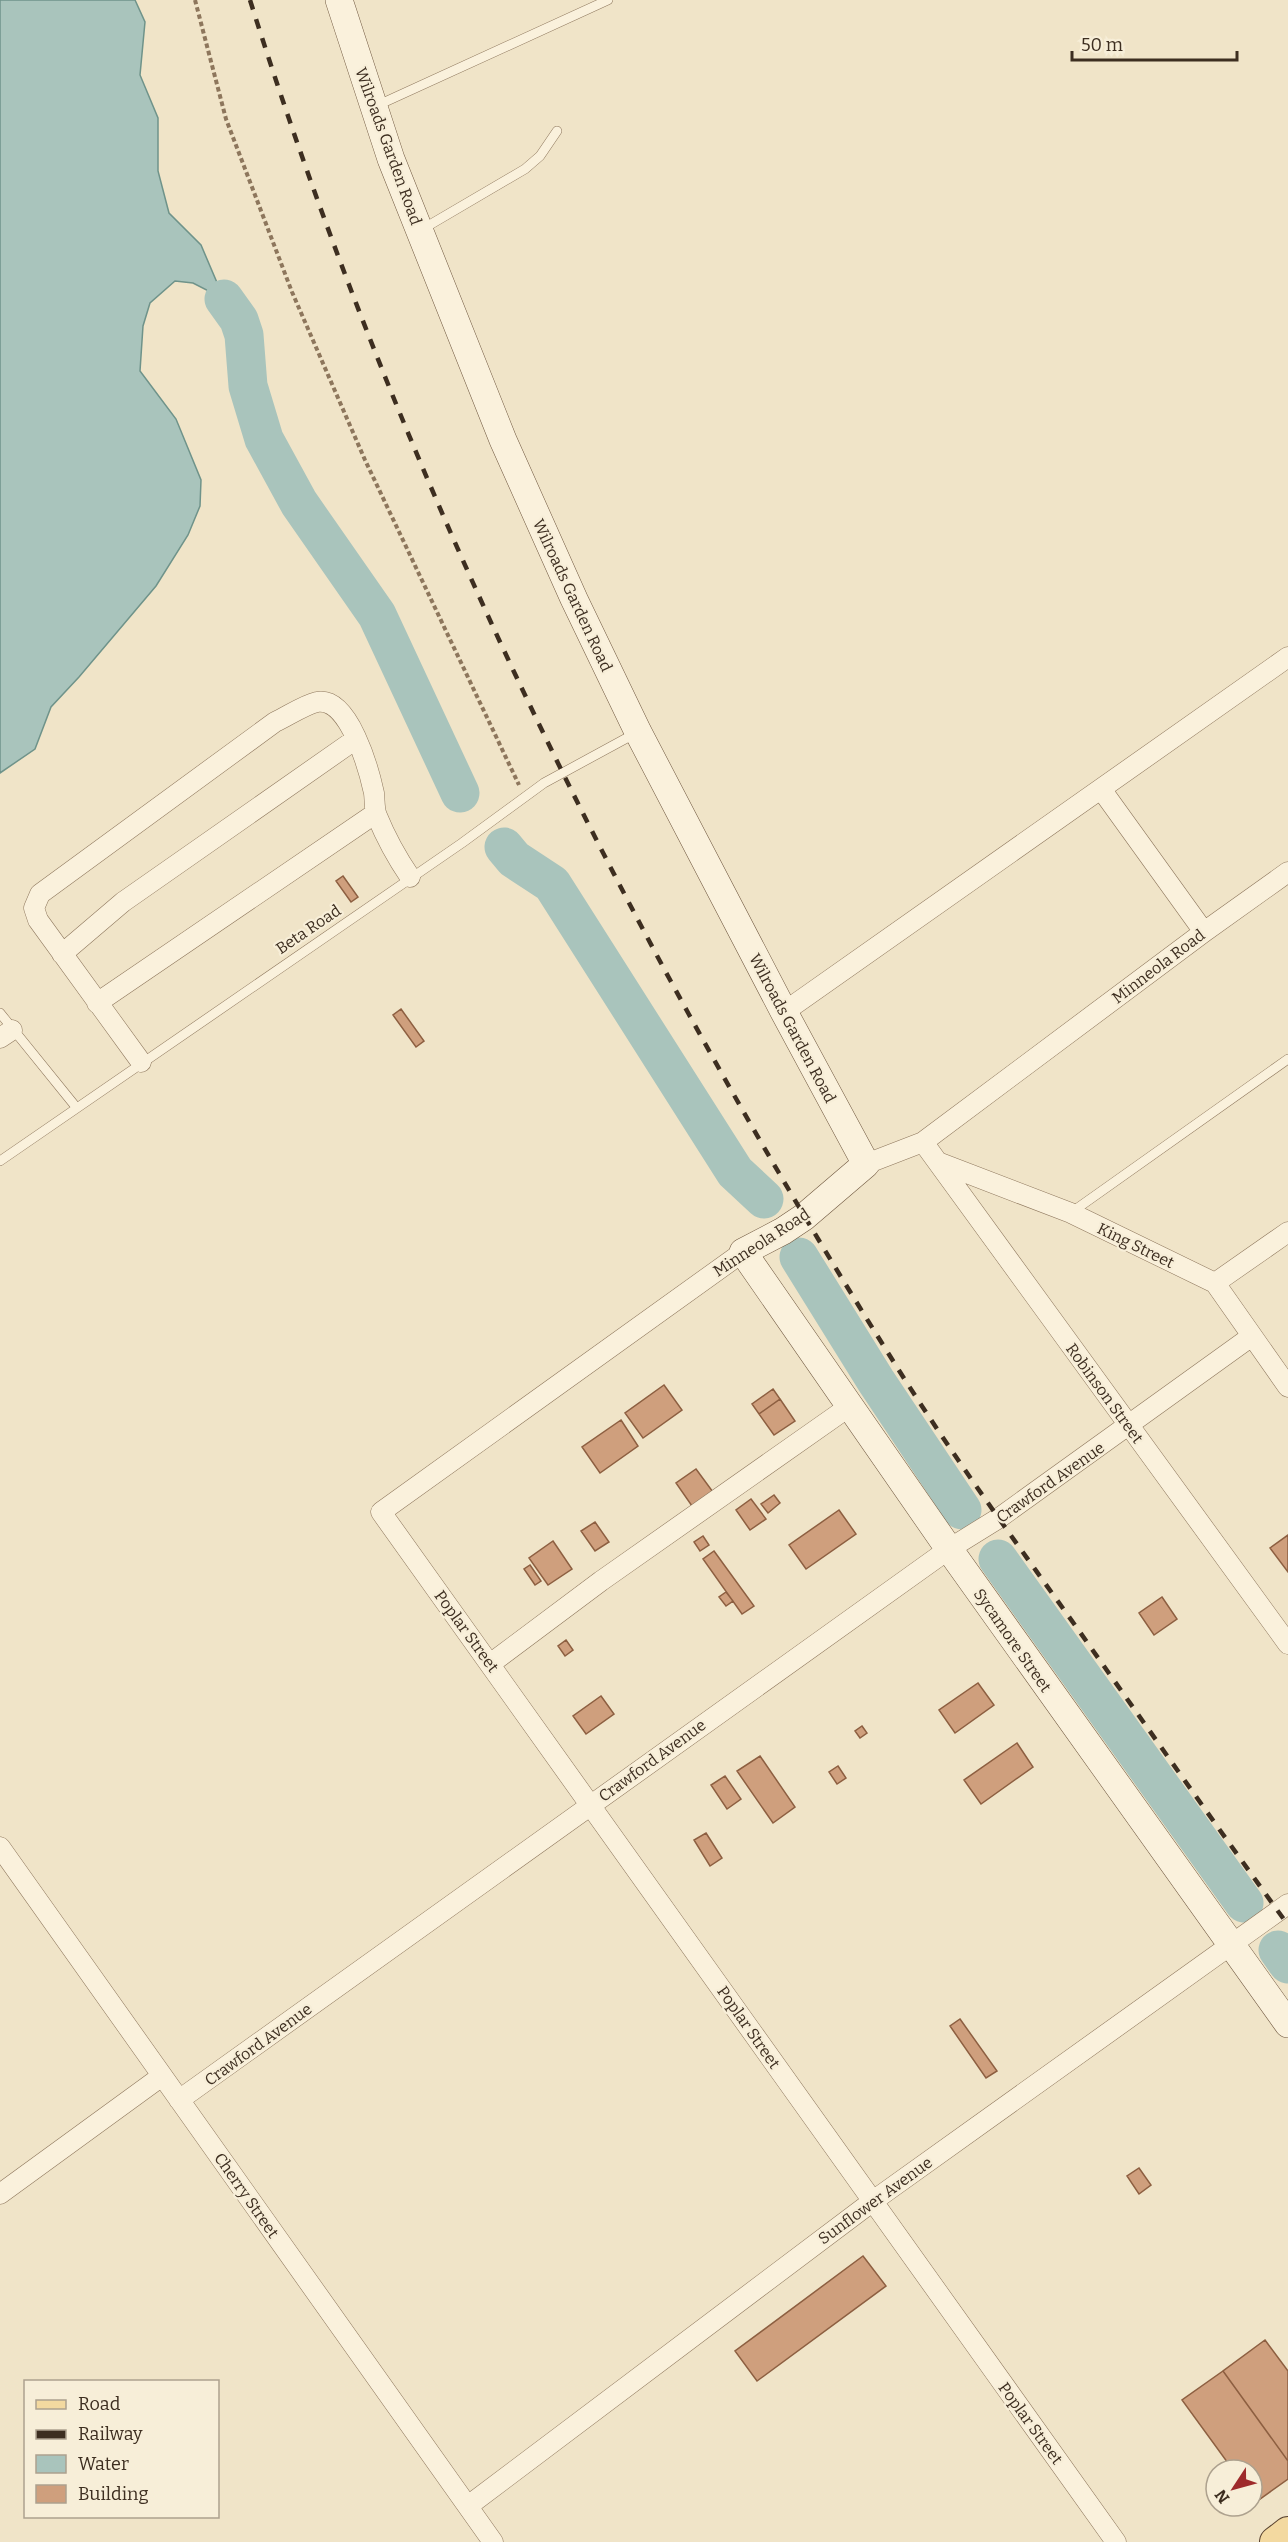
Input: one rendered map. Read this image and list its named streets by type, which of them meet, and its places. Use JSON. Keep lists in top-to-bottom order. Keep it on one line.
{"streets":{"street":["Wilroads Garden Road","Minneola Road","King Street","Robinson Street","Crawford Avenue","Poplar Street","Sycamore Street","Cherry Street","Sunflower Avenue"],"lane":["Beta Road"]},"crossings":[["Wilroads Garden Road","Beta Road"],["Wilroads Garden Road","Minneola Road"],["Minneola Road","Robinson Street"],["Minneola Road","Poplar Street"],["Minneola Road","Sycamore Street"],["King Street","Robinson Street"],["King Street","Crawford Avenue"],["Robinson Street","Crawford Avenue"],["Crawford Avenue","Poplar Street"],["Crawford Avenue","Sycamore Street"],["Crawford Avenue","Cherry Street"],["Poplar Street","Sunflower Avenue"],["Sycamore Street","Sunflower Avenue"],["Cherry Street","Sunflower Avenue"]],"legend":["Road","Railway","Water","Building"],"scale_bar":"50 m","north":"bottom left"}
